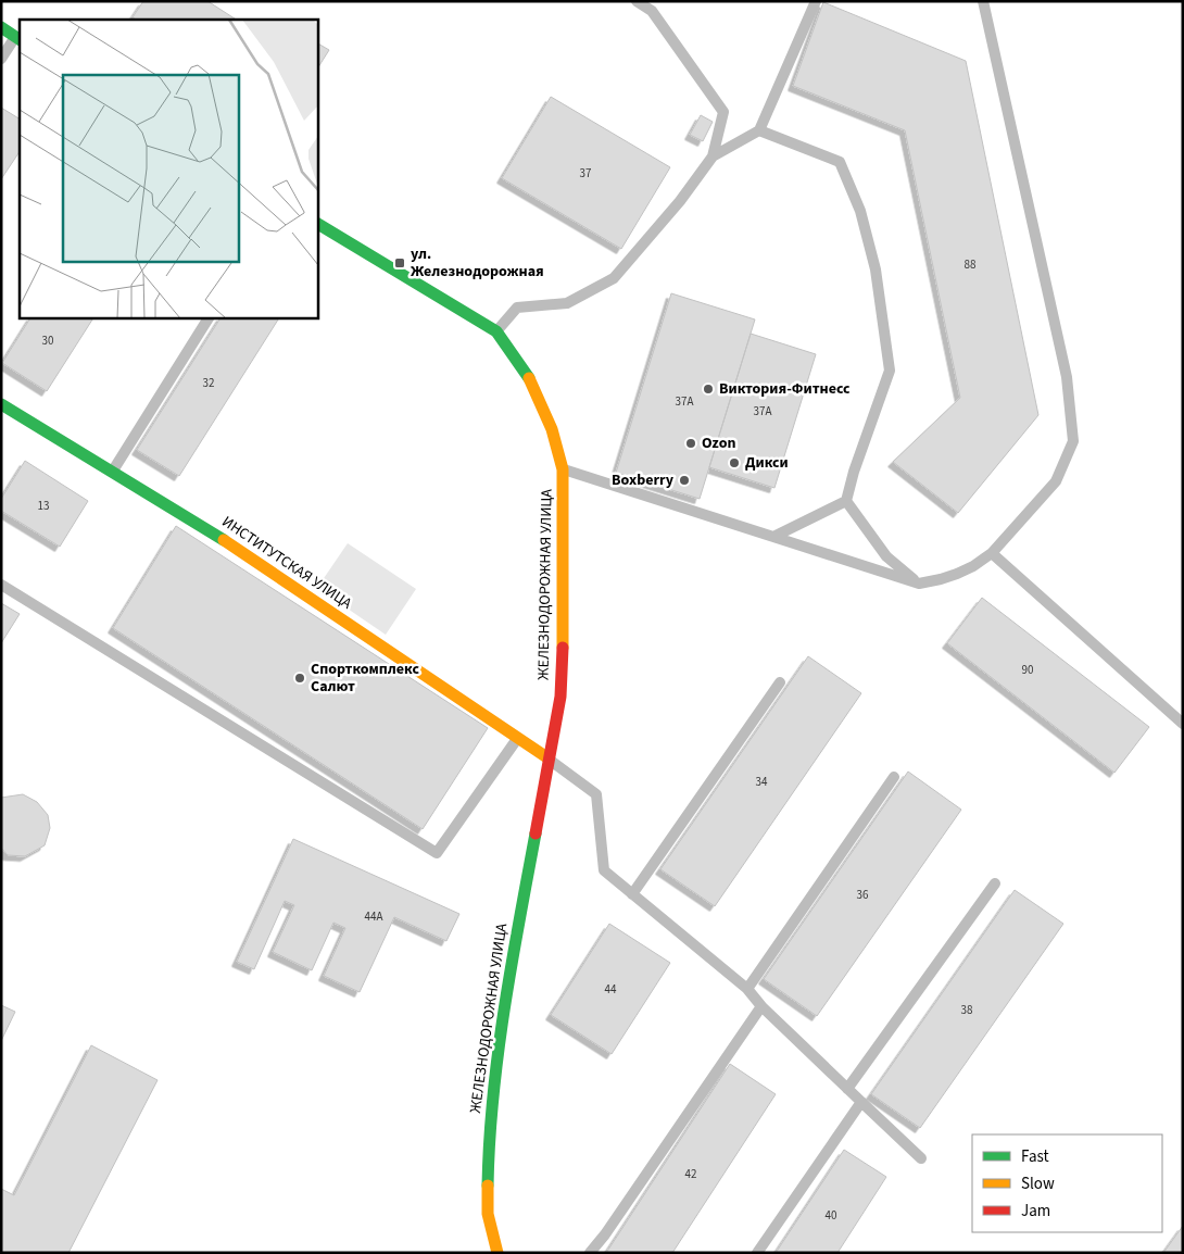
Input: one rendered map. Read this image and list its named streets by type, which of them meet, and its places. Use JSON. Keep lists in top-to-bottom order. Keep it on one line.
{"streets":{"street":["ИНСТИТУТСКАЯ УЛИЦА","ЖЕЛЕЗНОДОРОЖНАЯ УЛИЦА"]},"crossings":[["ИНСТИТУТСКАЯ УЛИЦА","ЖЕЛЕЗНОДОРОЖНАЯ УЛИЦА"]],"places":{"transit":["ул. Железнодорожная"],"other":["Виктория-Фитнесс","Ozon","Дикси","Boxberry","Спорткомплекс Салют"]},"house_numbers":["37","88","30","32","37А","37А","13","90","34","36","44А","44","38","42","40"],"legend":["Fast","Slow","Jam"]}
